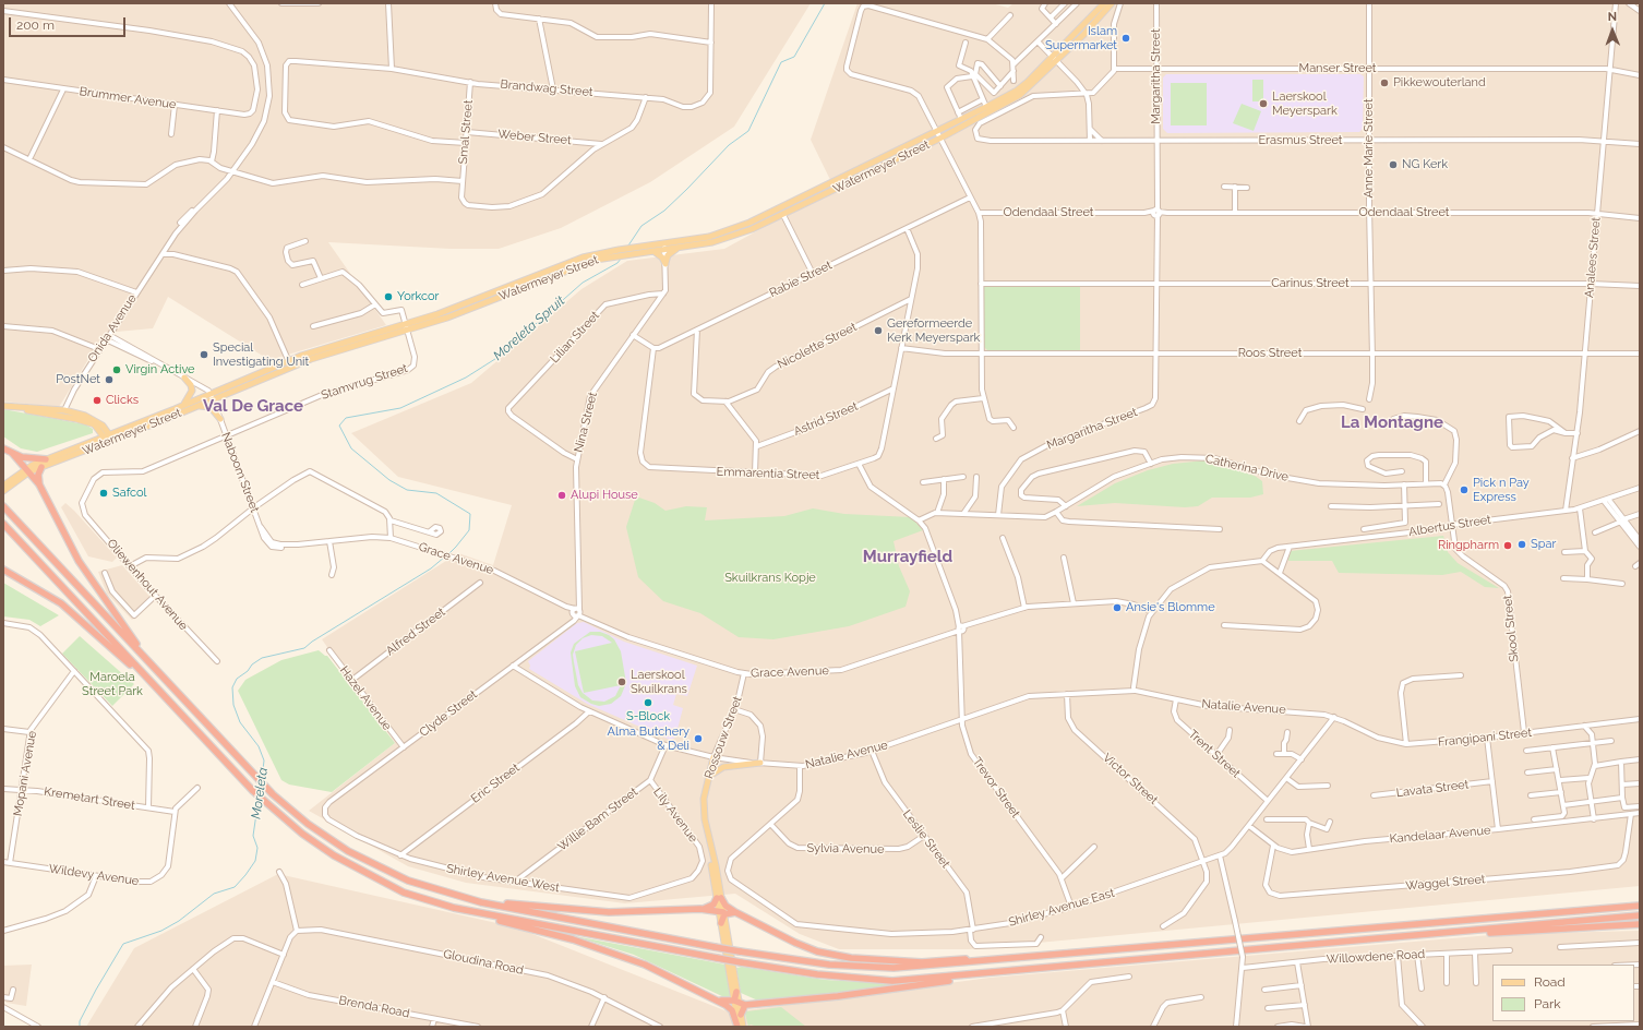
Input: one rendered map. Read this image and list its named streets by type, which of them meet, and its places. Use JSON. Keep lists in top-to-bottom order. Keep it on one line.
{"streets":{"main road":["Watermeyer Street","Rossouw Street"],"street":["Manser Street","Margaritha Street","Brandwag Street","Brummer Avenue","Smal Street","Weber Street","Erasmus Street","Anne Marie Street","Odendaal Street","Analees Street","Rabie Street","Carinus Street","Onida Avenue","Lilian Street","Nicolette Street","Roos Street","Stamvrug Street","Astrid Street","Nina Street","Catherina Drive","Naboom Street","Emmarentia Street","Albertus Street","Grace Avenue","Oliewenhout Avenue","Skool Street","Alfred Street","Hazel Avenue","Natalie Avenue","Clyde Street","Frangipani Street","Trent Street","Mopani Avenue","Victor Street","Eric Street","Trevor Street","Lavata Street","Kremetart Street","Lily Avenue","Willie Bam Street","Kandelaar Avenue","Leslie Street","Sylvia Avenue","Wildevy Avenue","Shirley Avenue West","Waggel Street","Shirley Avenue East","Willowdene Road","Gloudina Road","Brenda Road"]},"crossings":[["Manser Street","Margaritha Street"],["Manser Street","Anne Marie Street"],["Manser Street","Analees Street"],["Margaritha Street","Erasmus Street"],["Margaritha Street","Odendaal Street"],["Margaritha Street","Carinus Street"],["Margaritha Street","Roos Street"],["Margaritha Street","Catherina Drive"],["Brandwag Street","Smal Street"],["Smal Street","Weber Street"],["Erasmus Street","Anne Marie Street"],["Erasmus Street","Analees Street"],["Anne Marie Street","Odendaal Street"],["Anne Marie Street","Carinus Street"],["Anne Marie Street","Roos Street"],["Watermeyer Street","Stamvrug Street"],["Watermeyer Street","Naboom Street"],["Odendaal Street","Analees Street"],["Analees Street","Carinus Street"],["Analees Street","Roos Street"],["Analees Street","Albertus Street"],["Rabie Street","Nicolette Street"],["Rabie Street","Emmarentia Street"],["Lilian Street","Nina Street"],["Nicolette Street","Emmarentia Street"],["Roos Street","Emmarentia Street"],["Stamvrug Street","Naboom Street"],["Stamvrug Street","Oliewenhout Avenue"],["Astrid Street","Emmarentia Street"],["Nina Street","Grace Avenue"],["Nina Street","Clyde Street"],["Catherina Drive","Trevor Street"],["Naboom Street","Grace Avenue"],["Emmarentia Street","Trevor Street"],["Albertus Street","Skool Street"],["Grace Avenue","Clyde Street"],["Grace Avenue","Rossouw Street"],["Grace Avenue","Trevor Street"],["Skool Street","Frangipani Street"],["Alfred Street","Hazel Avenue"],["Hazel Avenue","Clyde Street"],["Natalie Avenue","Clyde Street"],["Natalie Avenue","Rossouw Street"],["Natalie Avenue","Frangipani Street"],["Natalie Avenue","Trent Street"],["Natalie Avenue","Victor Street"],["Natalie Avenue","Eric Street"],["Natalie Avenue","Trevor Street"],["Natalie Avenue","Willie Bam Street"],["Natalie Avenue","Leslie Street"],["Natalie Avenue","Shirley Avenue East"],["Clyde Street","Shirley Avenue West"],["Frangipani Street","Shirley Avenue East"],["Trent Street","Shirley Avenue East"],["Mopani Avenue","Kremetart Street"],["Mopani Avenue","Wildevy Avenue"],["Victor Street","Shirley Avenue East"],["Eric Street","Shirley Avenue West"],["Trevor Street","Shirley Avenue East"],["Kremetart Street","Wildevy Avenue"],["Lily Avenue","Willie Bam Street"],["Lily Avenue","Shirley Avenue West"],["Willie Bam Street","Shirley Avenue West"],["Kandelaar Avenue","Waggel Street"],["Kandelaar Avenue","Shirley Avenue East"],["Leslie Street","Sylvia Avenue"],["Leslie Street","Shirley Avenue East"],["Sylvia Avenue","Shirley Avenue East"]],"districts":["Val De Grace","La Montagne","Murrayfield"],"water":["Moreleta Spruit","Moreleta"],"parks":["Skuilkrans Kopje","Maroela Street Park"],"places":["Islam Supermarket","Pikkewouterland","Laerskool Meyerspark","NG Kerk","Yorkcor","Gereformeerde Kerk Meyerspark","Special Investigating Unit","Virgin Active","PostNet","Clicks","Pick n Pay Express","Safcol","Alupi House","Spar","Ringpharm","Ansie's Blomme","Laerskool Skuilkrans","S-Block","Alma Butchery & Deli"],"legend":["Road","Park"],"scale_bar":"200 m","north":"top"}
